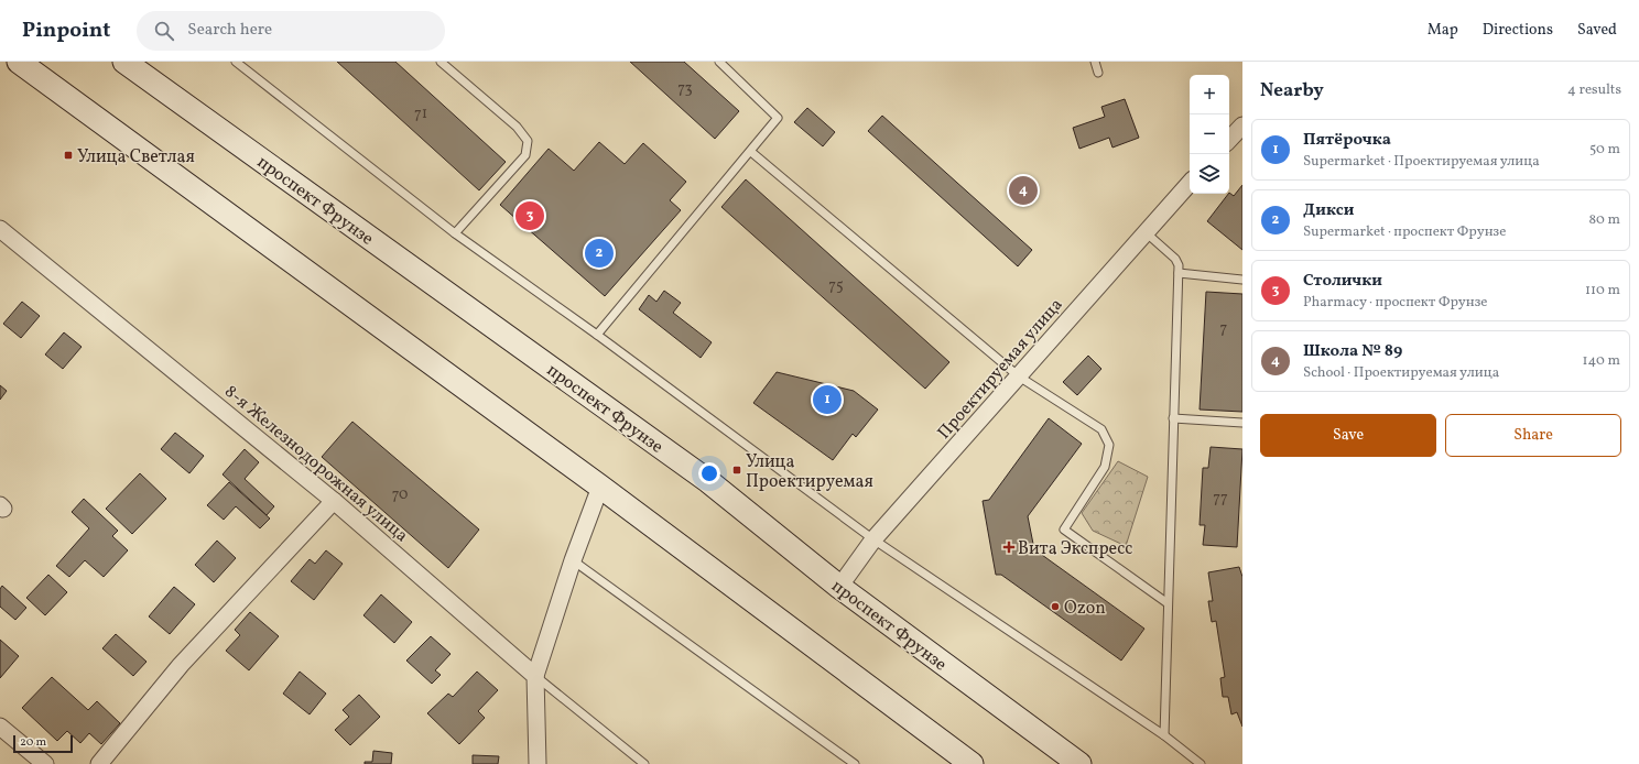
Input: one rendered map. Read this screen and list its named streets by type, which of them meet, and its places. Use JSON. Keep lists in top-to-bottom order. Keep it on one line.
{"streets":{"main road":["проспект Фрунзе"],"street":["Проектируемая улица","8-я Железнодорожная улица"]},"crossings":[["проспект Фрунзе","Проектируемая улица"]],"places":{"transit":["Улица Светлая","Улица Проектируемая"],"health":["Вита Экспресс"],"other":["Ozon"]},"house_numbers":["73","71","75","7","70","77"],"scale_bar":"20 m","page":{"header":"Pinpoint","search":"Search here","nav":["Map","Directions","Saved"],"heading":["Nearby","4 results"],"map_buttons":["+","−"],"list":[{"mark":"1","name":"Пятёрочка","note":"Supermarket · Проектируемая улица","value":"50 m"},{"mark":"2","name":"Дикси","note":"Supermarket · проспект Фрунзе","value":"80 m"},{"mark":"3","name":"Столички","note":"Pharmacy · проспект Фрунзе","value":"110 m"},{"mark":"4","name":"Школа № 89","note":"School · Проектируемая улица","value":"140 m"}],"pins":["4","3","2","1"],"buttons":["Save","Share"],"scale":"20 m"}}
